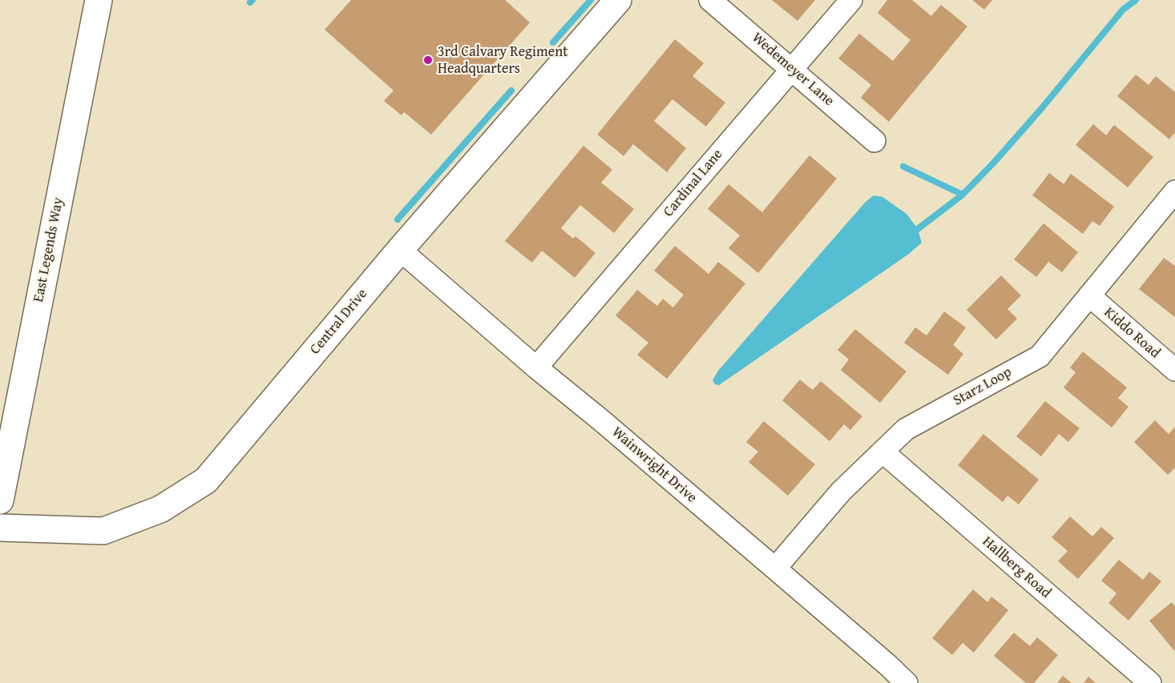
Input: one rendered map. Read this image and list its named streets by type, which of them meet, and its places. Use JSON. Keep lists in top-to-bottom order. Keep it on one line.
{"streets":{"street":["Wedemeyer Lane","Cardinal Lane","East Legends Way","Central Drive","Kiddo Road","Starz Loop","Wainwright Drive","Hallberg Road"]},"crossings":[["Wedemeyer Lane","Cardinal Lane"],["Cardinal Lane","Wainwright Drive"],["Central Drive","Wainwright Drive"],["Kiddo Road","Starz Loop"],["Starz Loop","Wainwright Drive"],["Starz Loop","Hallberg Road"]],"places":["3rd Calvary Regiment Headquarters"]}
